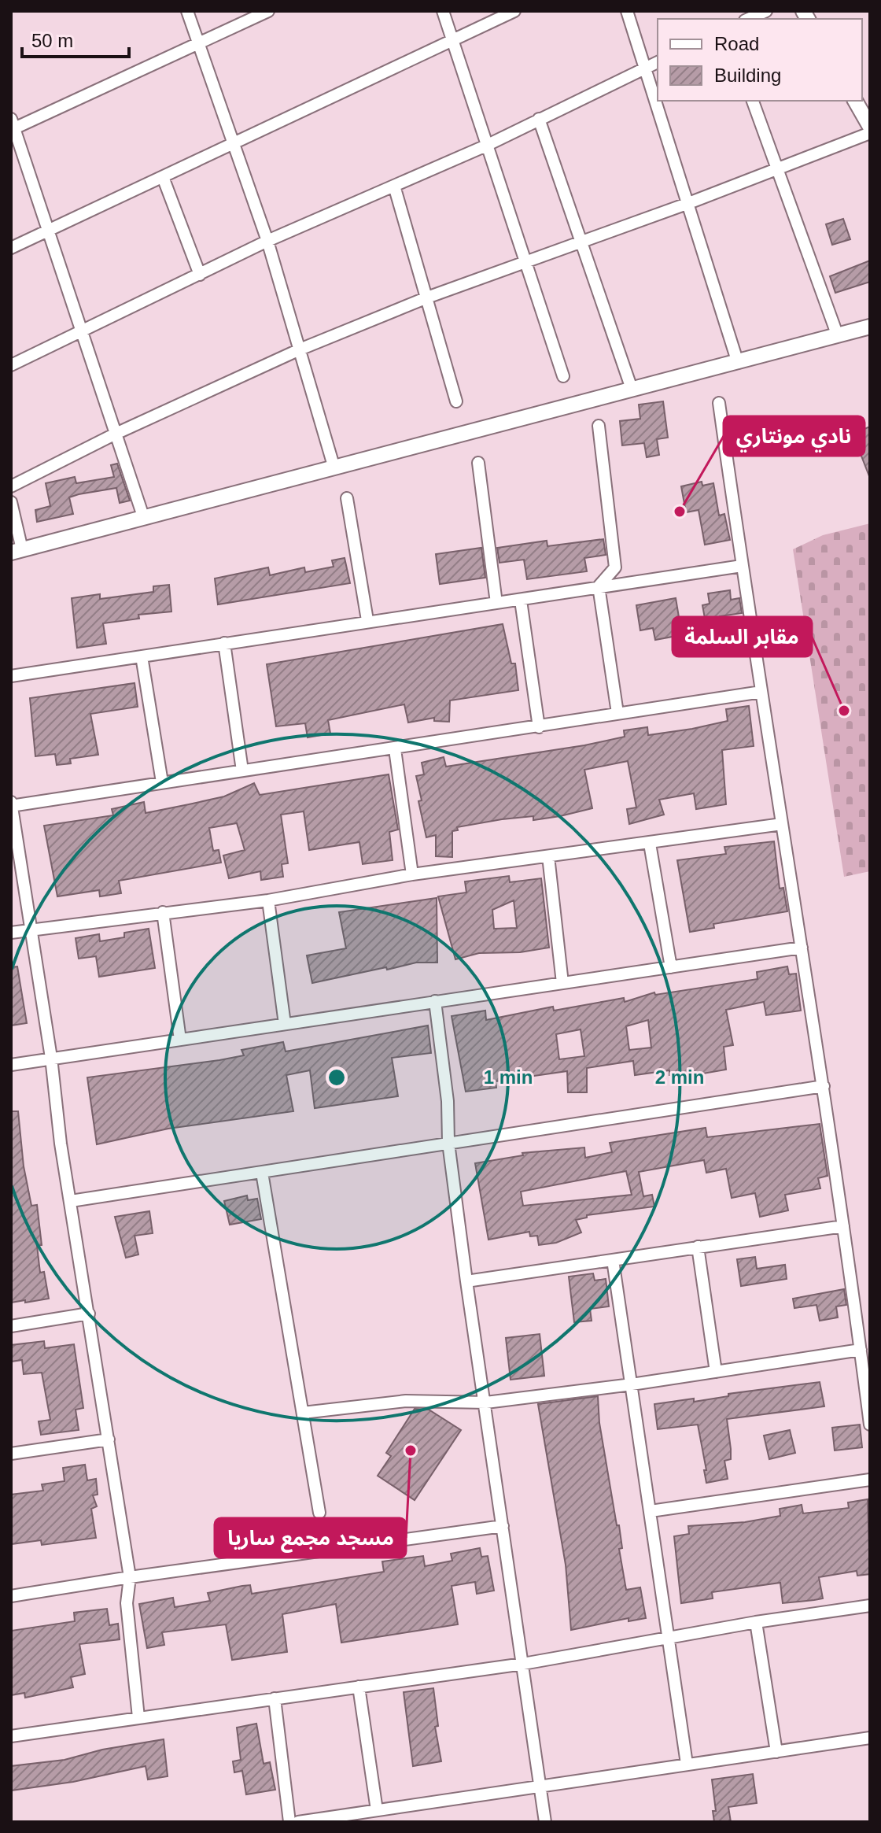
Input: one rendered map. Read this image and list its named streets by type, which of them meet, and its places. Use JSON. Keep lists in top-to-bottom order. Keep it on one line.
{"places":["نادي مونتاري","مقابر السلمة","مسجد مجمع ساريا"],"legend":["Road","Building"],"scale_bar":"50 m","rings":["1 min","2 min"]}
